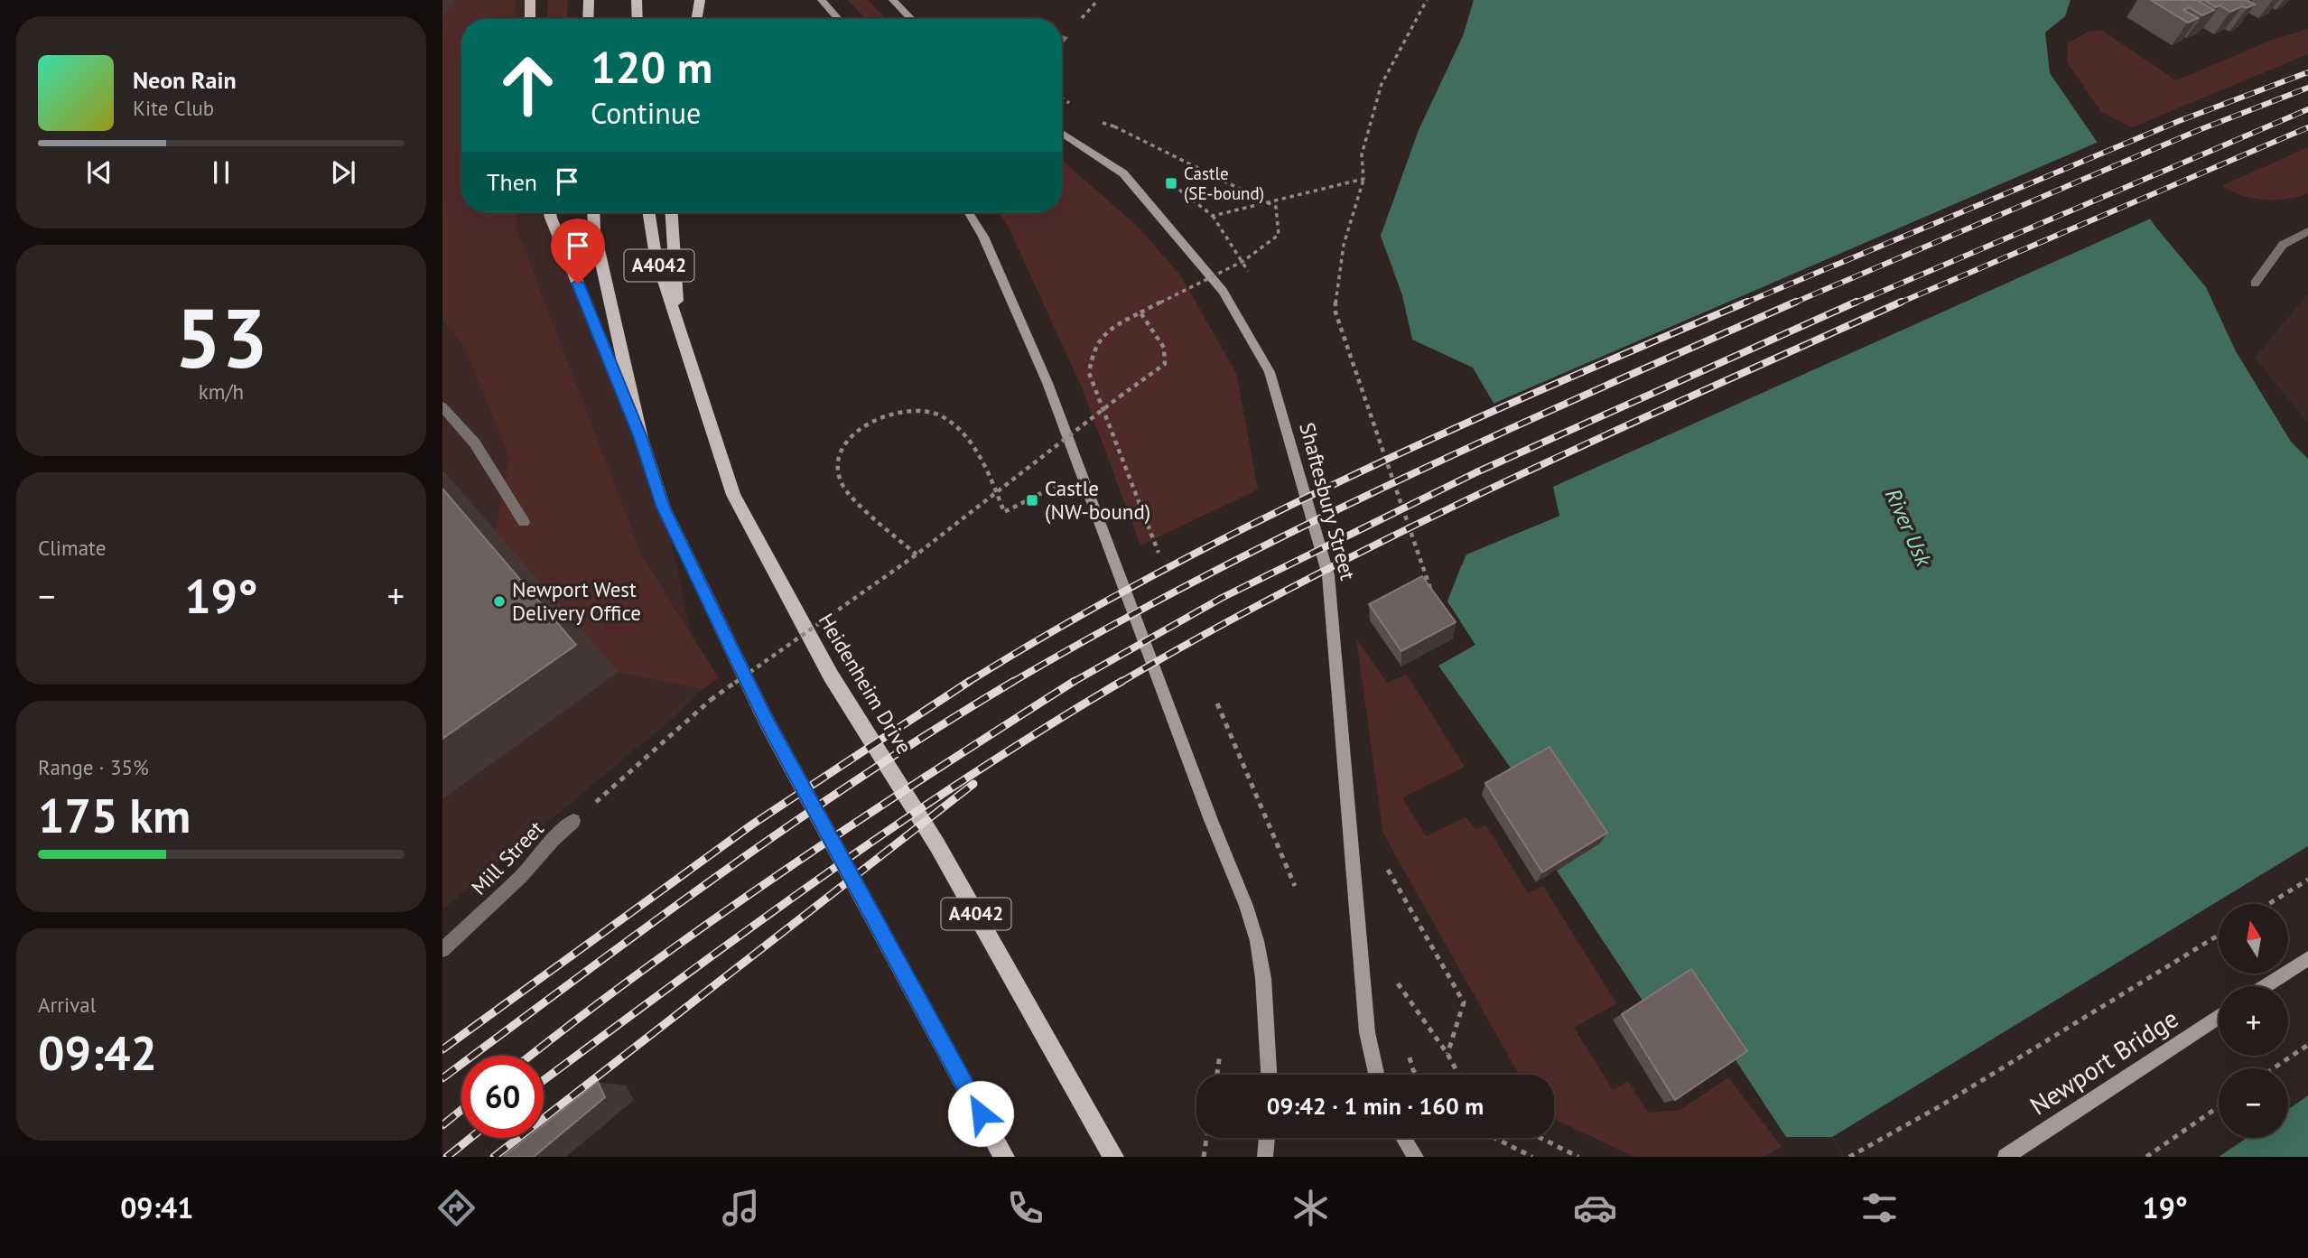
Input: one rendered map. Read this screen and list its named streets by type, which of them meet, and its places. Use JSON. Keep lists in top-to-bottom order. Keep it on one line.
{"streets":{"main road":["A4042","Shaftesbury Street","Heidenheim Drive","Newport Bridge"],"street":["Mill Street"]},"crossings":[["A4042","Heidenheim Drive"]],"water":["River Usk"],"places":{"transit":["Castle (SE-bound)","Castle (NW-bound)"],"other":["Newport West Delivery Office"]},"north":"top","page":{"turn":["120 m","Continue"],"song":["Neon Rain","Kite Club"],"then":"Then","tile":[["53","km/h"],"Climate",["Range · 35%","175 km"],["Arrival","09:42"]],"heat":["−","19°","+"],"map_buttons":["+","−"],"limit":"60","trip":"09:42 · 1 min · 160 m","tabs":["09:41","19°"]}}
